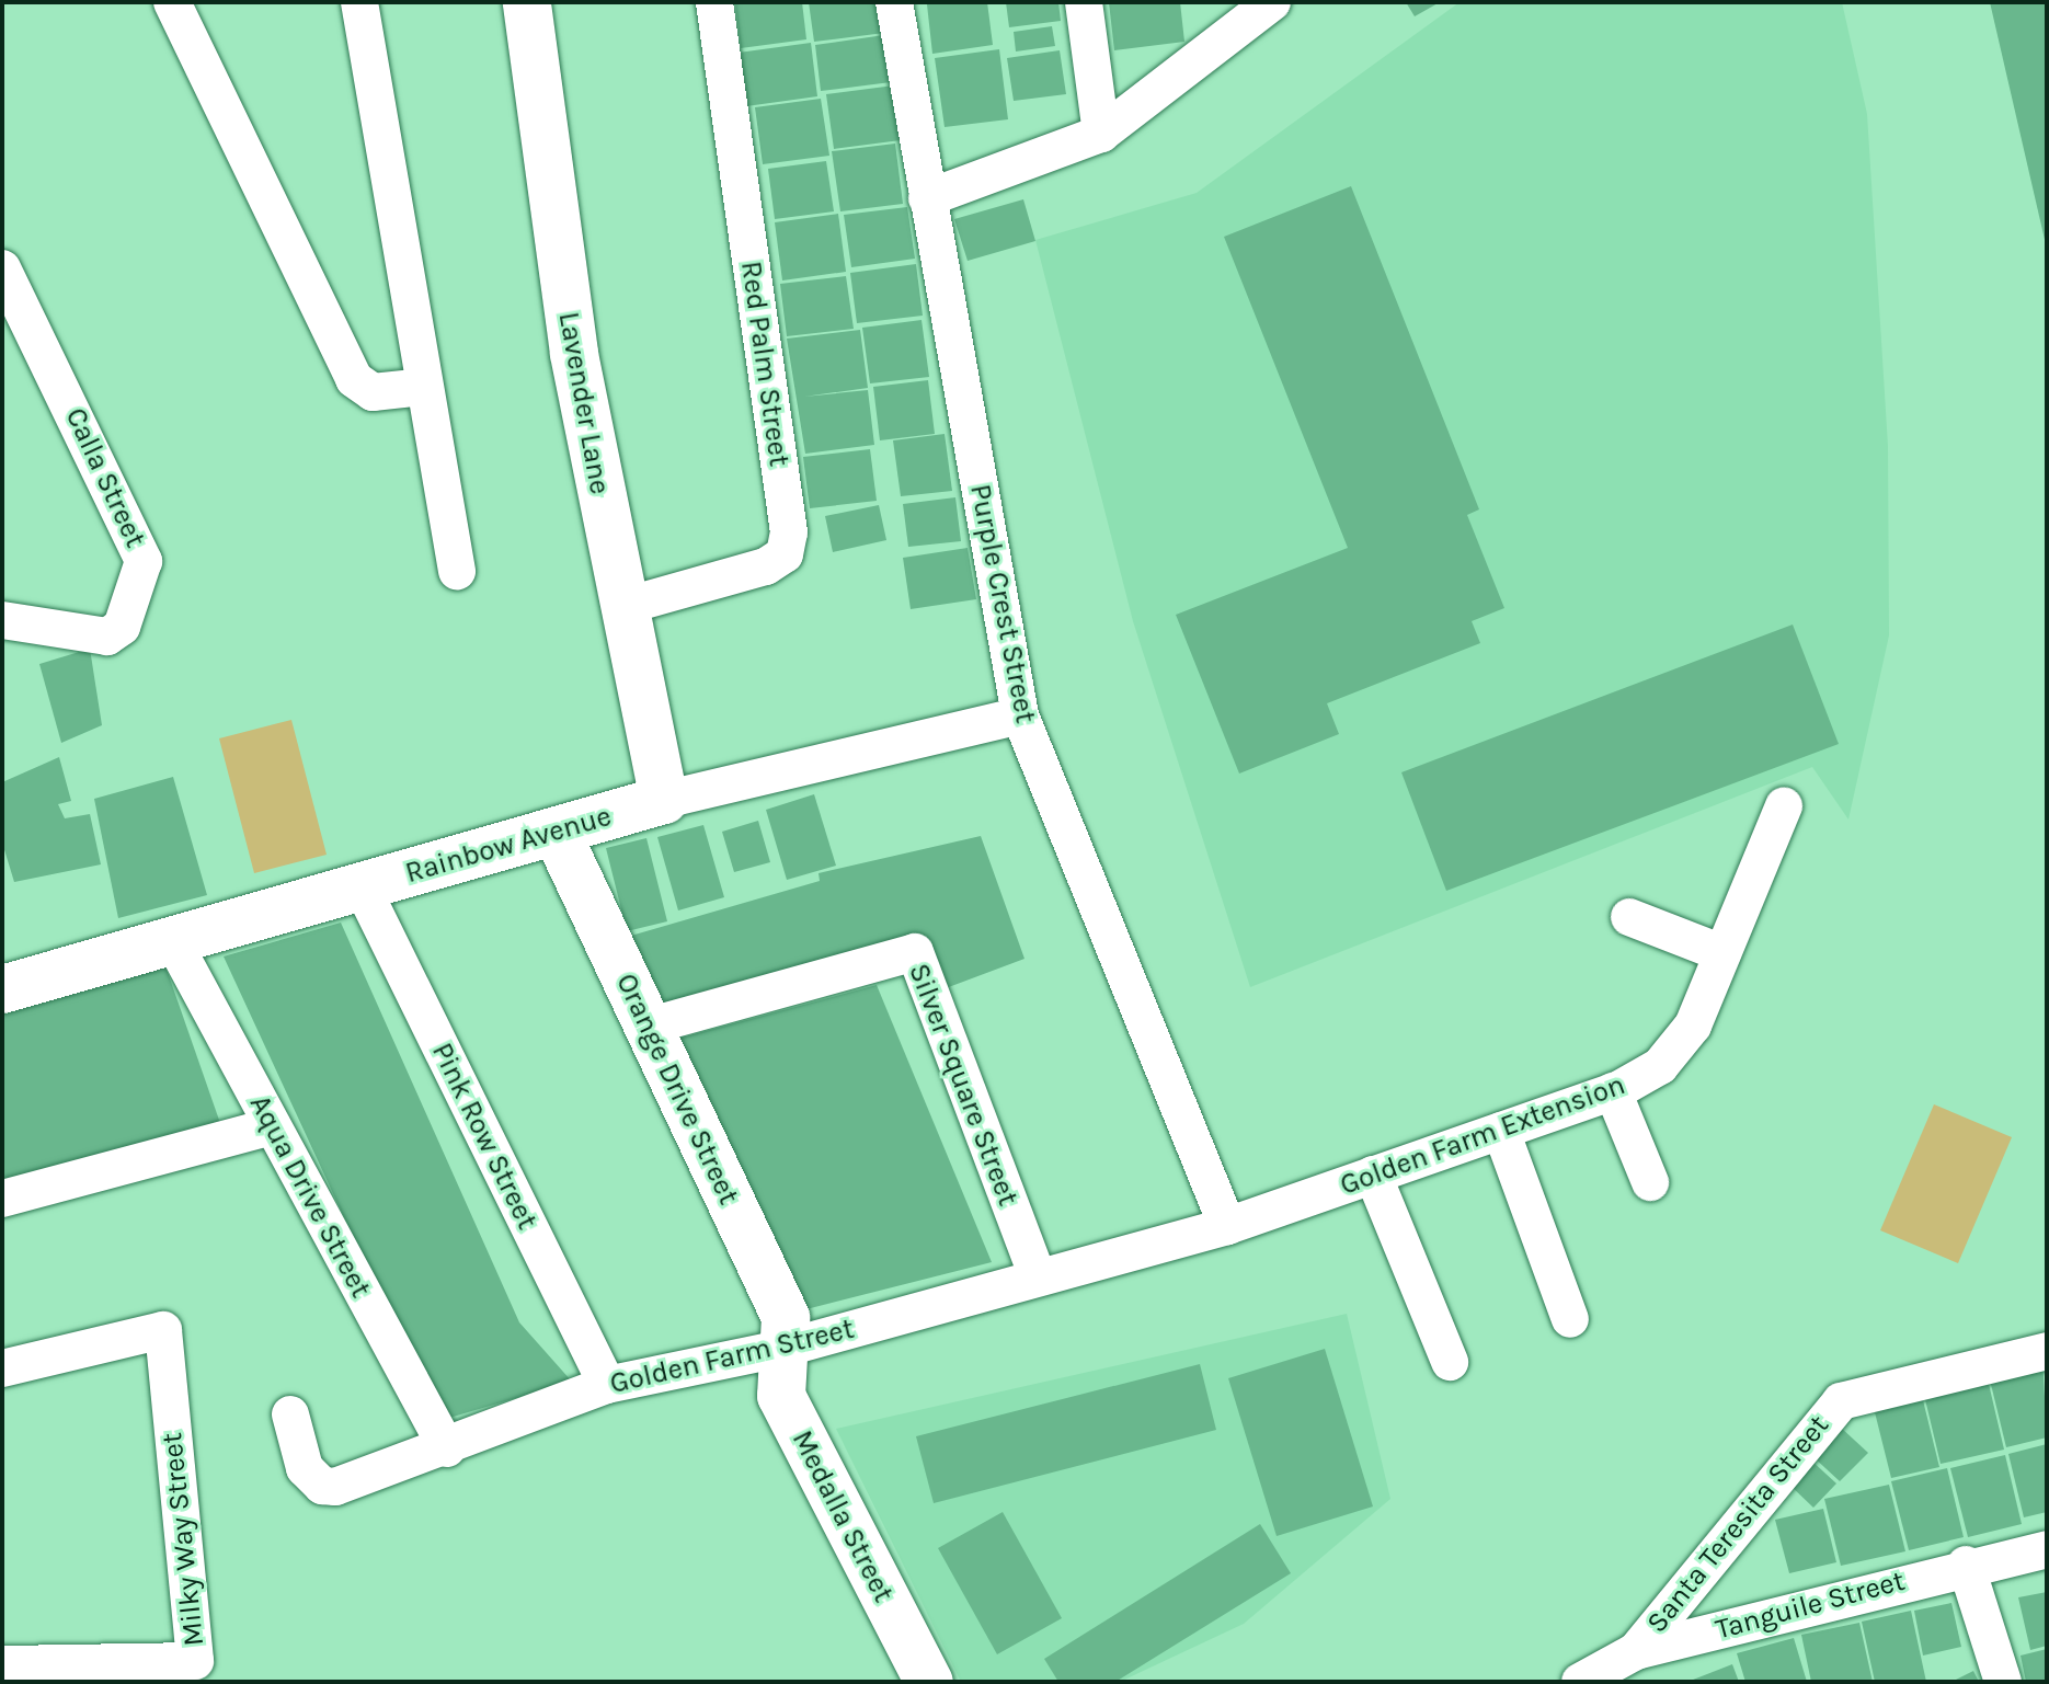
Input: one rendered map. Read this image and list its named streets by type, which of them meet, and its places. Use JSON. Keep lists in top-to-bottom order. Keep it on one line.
{"streets":{"street":["Red Palm Street","Lavender Lane","Calla Street","Purple Crest Street","Rainbow Avenue","Silver Square Street","Orange Drive Street","Golden Farm Extension","Pink Row Street","Aqua Drive Street","Golden Farm Street","Medalla Street","Santa Teresita Street","Milky Way Street","Tanguile Street"]},"crossings":[["Red Palm Street","Lavender Lane"],["Lavender Lane","Rainbow Avenue"],["Purple Crest Street","Rainbow Avenue"],["Purple Crest Street","Golden Farm Extension"],["Purple Crest Street","Golden Farm Street"],["Rainbow Avenue","Orange Drive Street"],["Rainbow Avenue","Pink Row Street"],["Rainbow Avenue","Aqua Drive Street"],["Silver Square Street","Orange Drive Street"],["Silver Square Street","Golden Farm Street"],["Orange Drive Street","Golden Farm Street"],["Orange Drive Street","Medalla Street"],["Golden Farm Extension","Golden Farm Street"],["Pink Row Street","Golden Farm Street"],["Aqua Drive Street","Golden Farm Street"],["Golden Farm Street","Medalla Street"],["Santa Teresita Street","Tanguile Street"]]}
